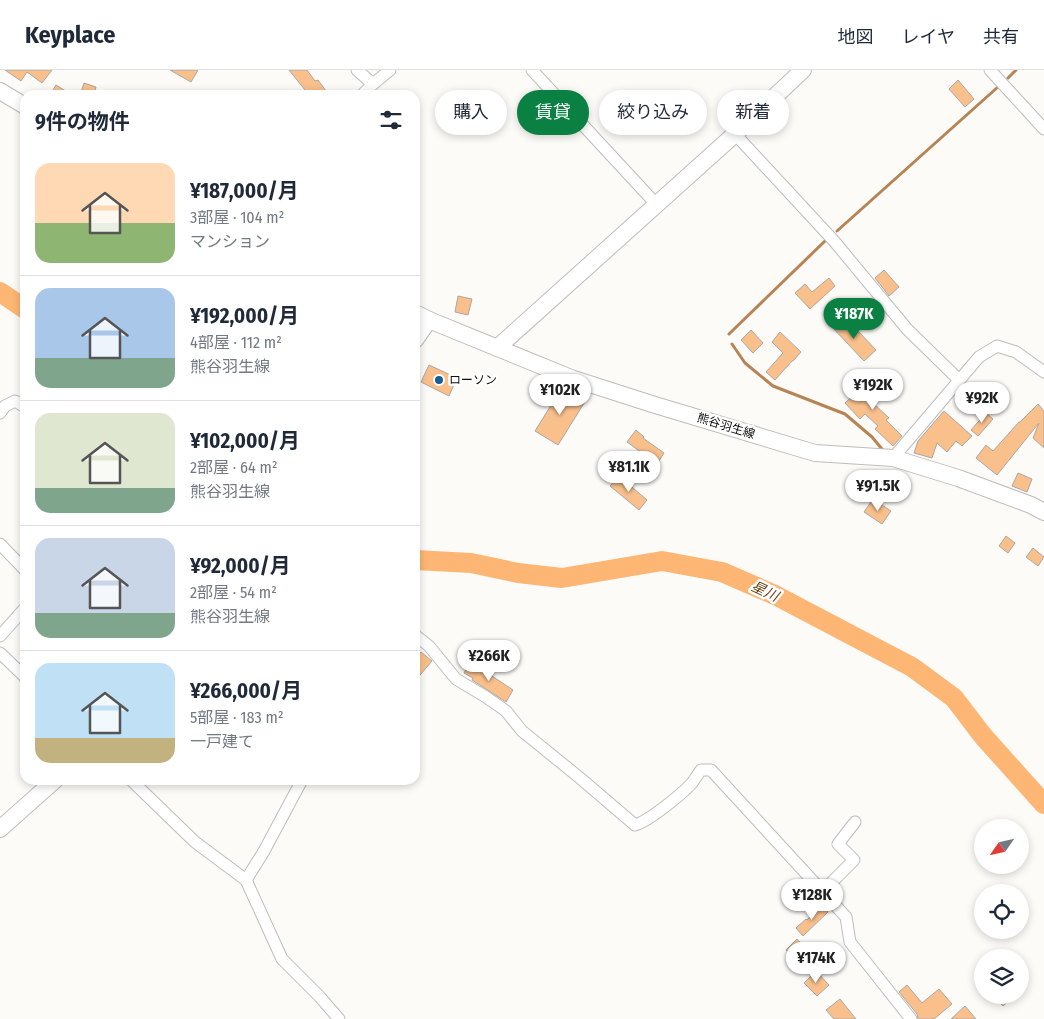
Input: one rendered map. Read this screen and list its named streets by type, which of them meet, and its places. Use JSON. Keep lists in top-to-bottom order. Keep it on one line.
{"streets":{"main road":["熊谷羽生線"]},"water":["星川"],"places":["ローソン"],"north":"bottom left","page":{"header":"Keyplace","nav":["地図","レイヤ","共有"],"chip":["購入","賃貸","絞り込み","新着"],"heading":"9件の物件","list":[{"name":"¥187,000/月","note":"3部屋 · 104 m² · マンション"},{"name":"¥192,000/月","note":"4部屋 · 112 m² · 熊谷羽生線"},{"name":"¥102,000/月","note":"2部屋 · 64 m² · 熊谷羽生線"},{"name":"¥92,000/月","note":"2部屋 · 54 m² · 熊谷羽生線"},{"name":"¥266,000/月","note":"5部屋 · 183 m² · 一戸建て"}],"price":["¥187K","¥192K","¥102K","¥92K","¥81.1K","¥91.5K","¥266K","¥128K","¥174K"]}}
